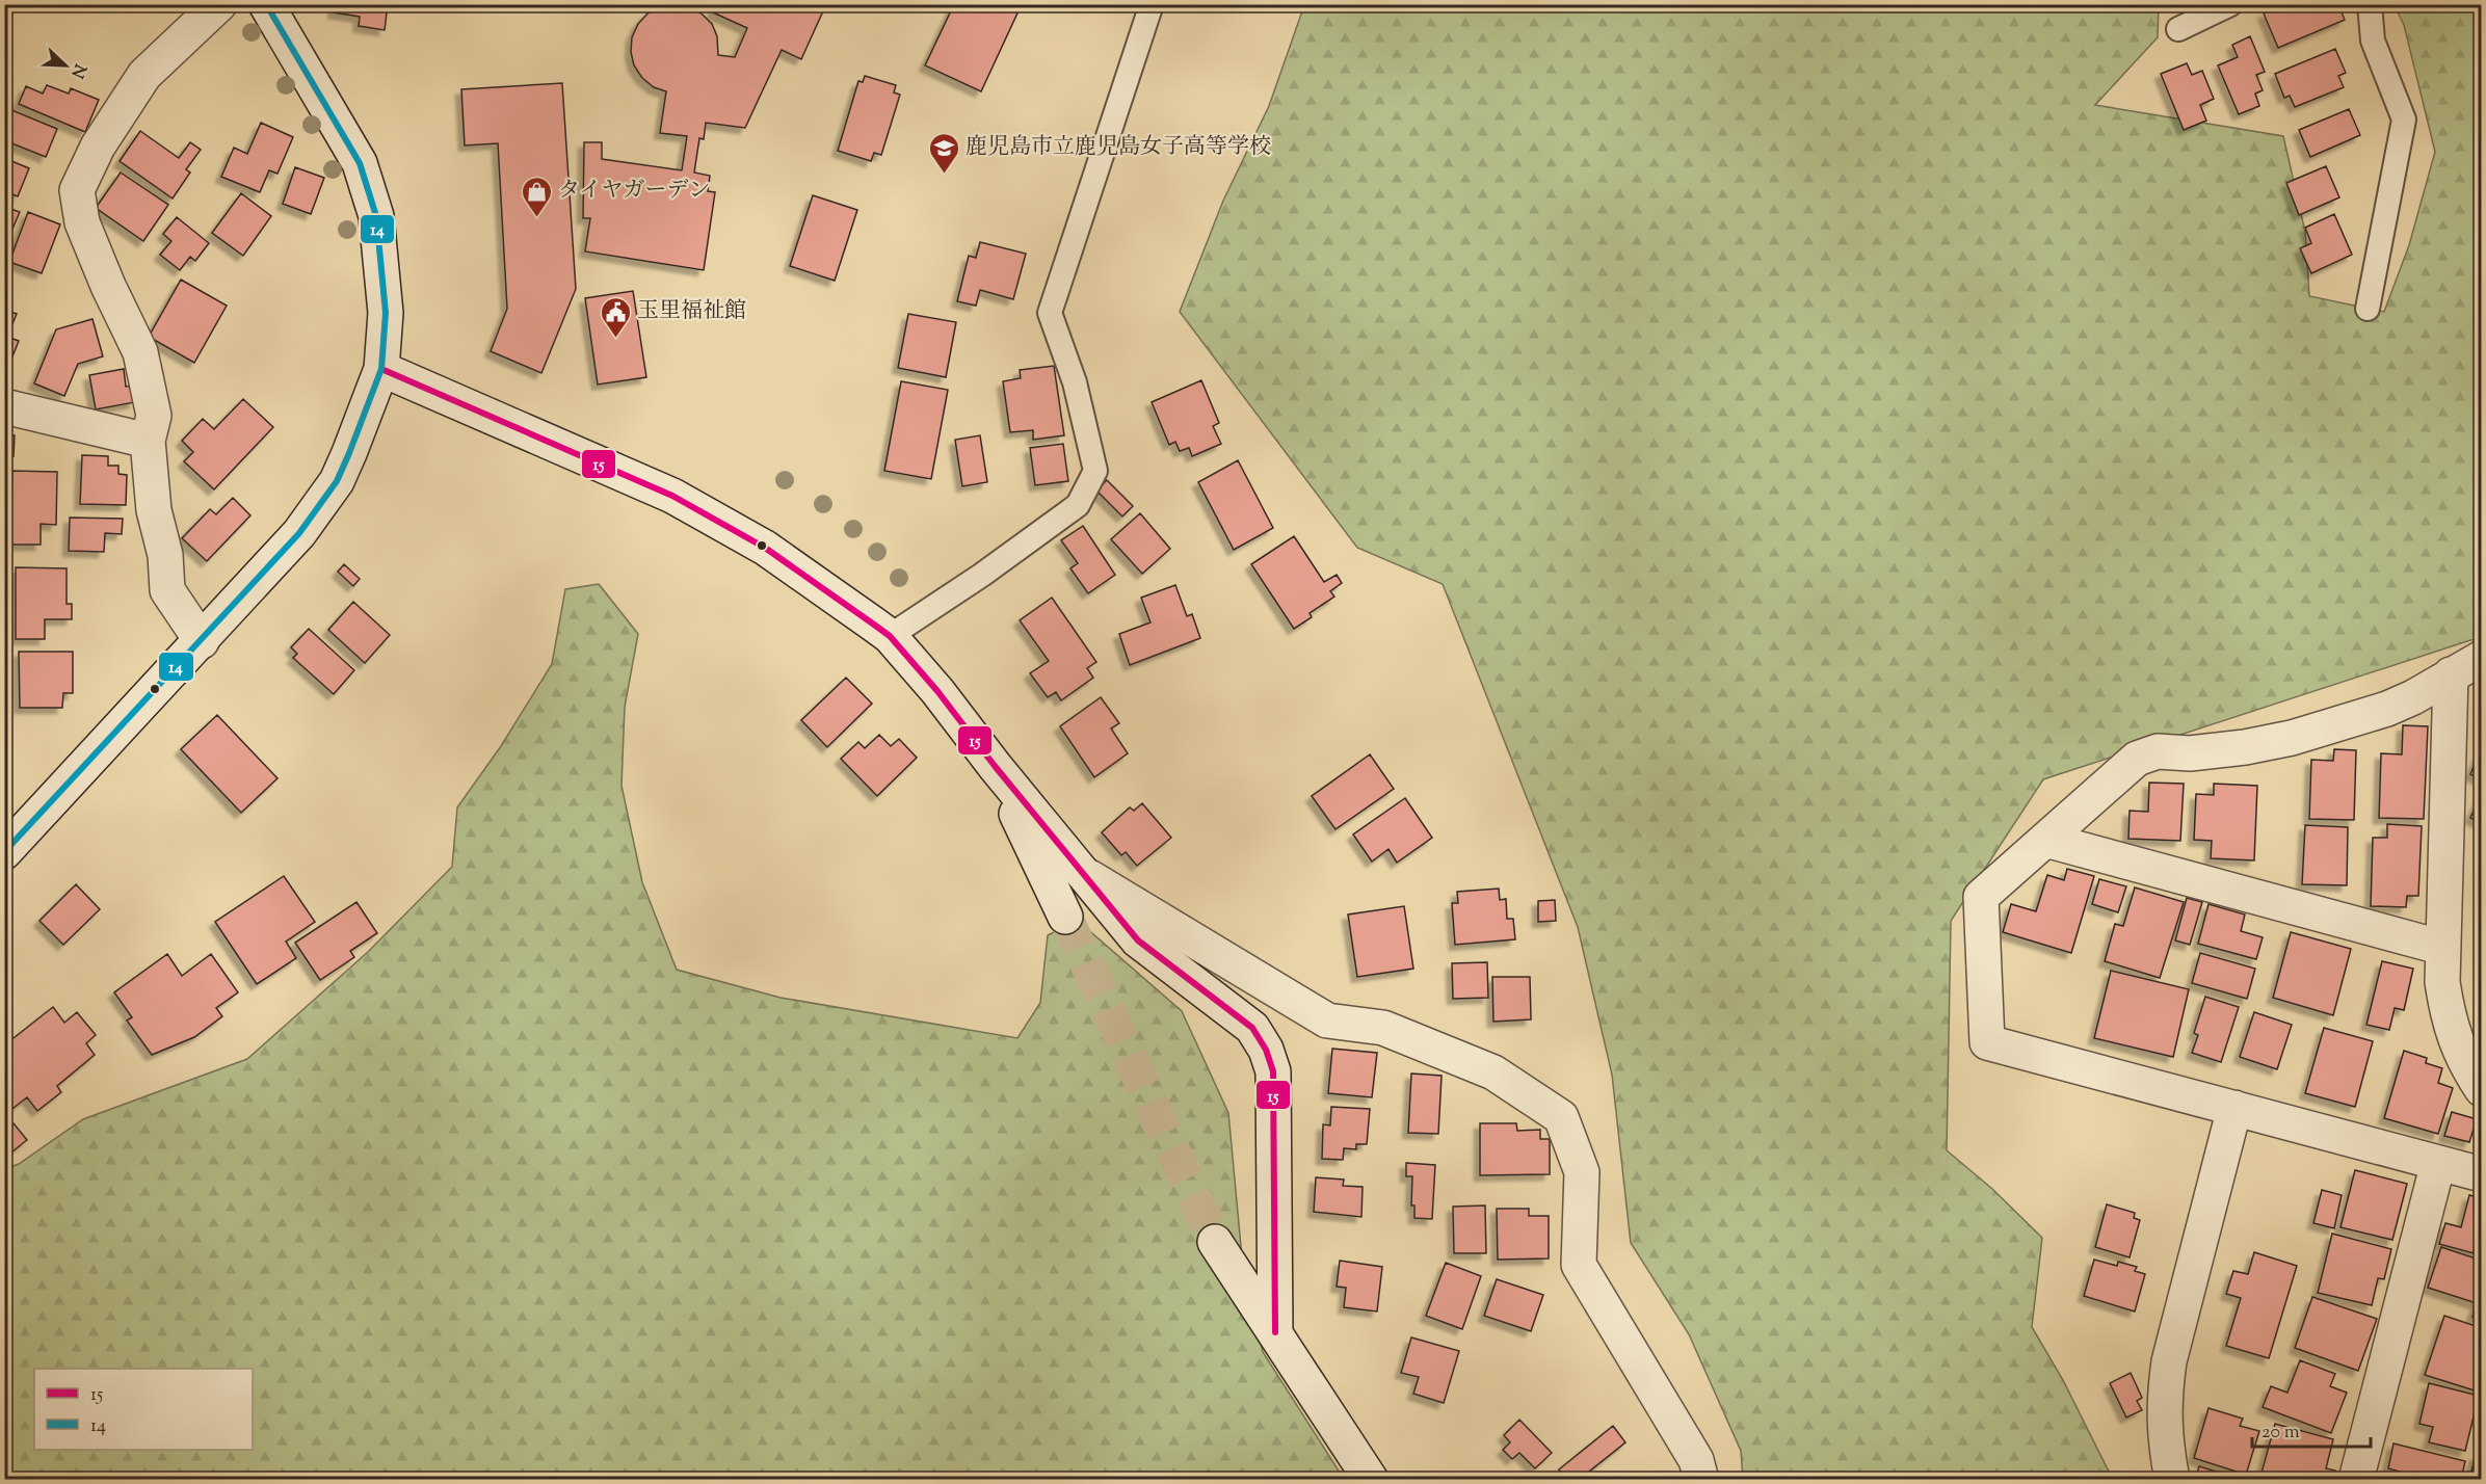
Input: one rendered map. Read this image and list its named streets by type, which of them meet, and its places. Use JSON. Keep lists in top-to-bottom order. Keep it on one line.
{"places":{"school or university":["鹿児島市立鹿児島女子高等学校"],"shop":["タイヤガーデン"],"public building":["玉里福祉館"]},"lines":["transit line 14","transit line 15"],"legend":["15","14"],"scale_bar":"20 m","north":"bottom right"}
